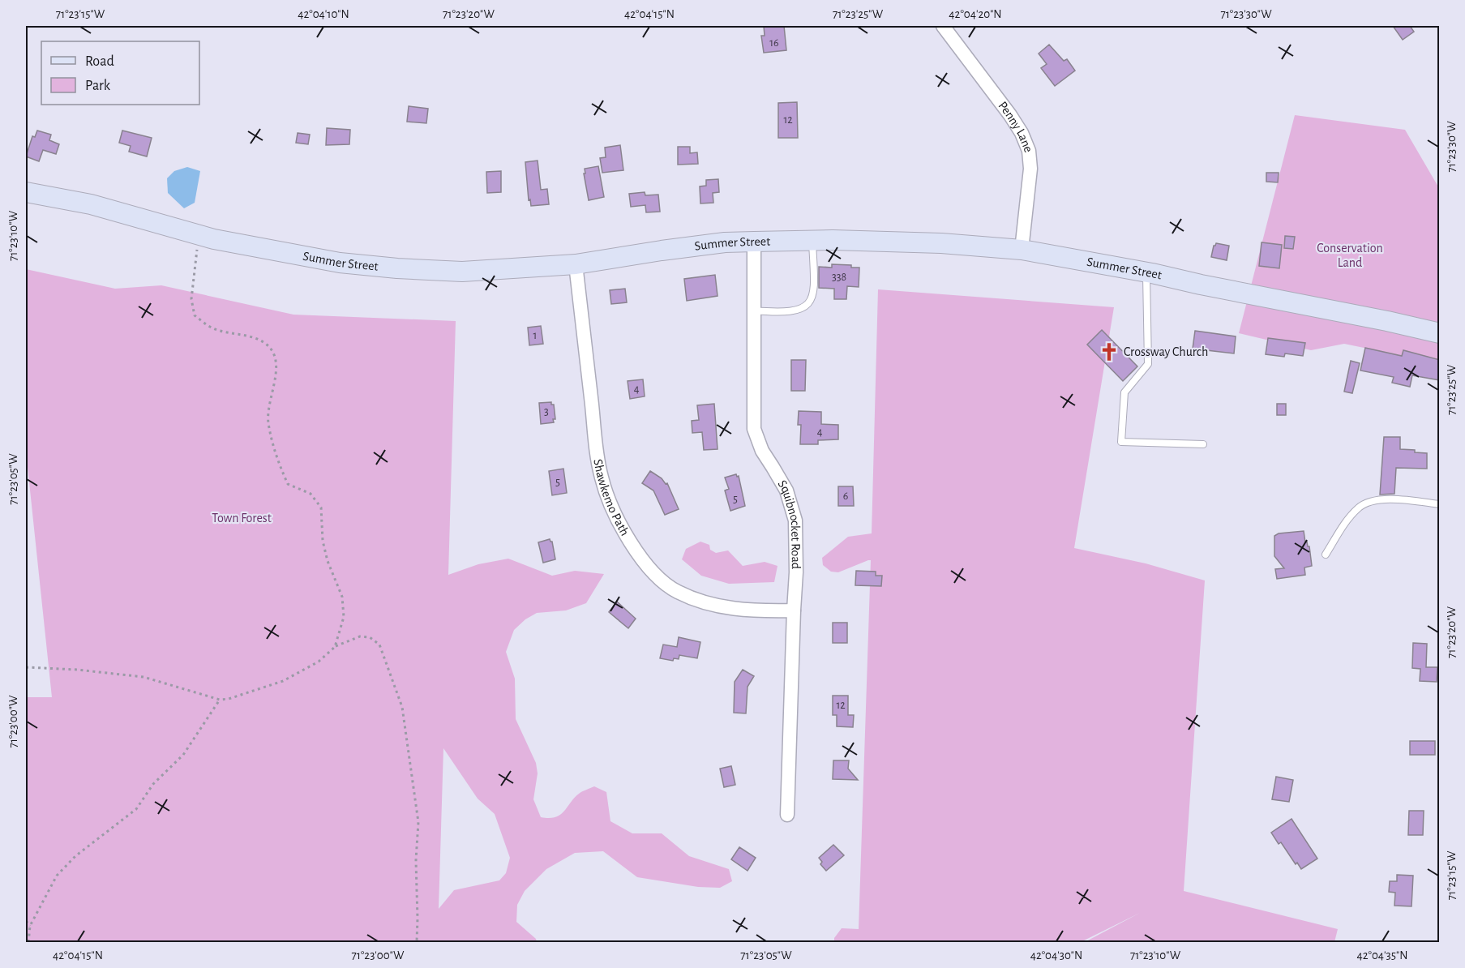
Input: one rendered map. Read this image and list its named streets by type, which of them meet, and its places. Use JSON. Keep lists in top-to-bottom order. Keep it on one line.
{"streets":{"main road":["Summer Street"],"street":["Penny Lane","Shawkemo Path","Squibnocket Road"]},"crossings":[["Penny Lane","Summer Street"],["Summer Street","Shawkemo Path"],["Summer Street","Squibnocket Road"],["Shawkemo Path","Squibnocket Road"]],"parks":["Conservation Land","Town Forest"],"places":{"church":["Crossway Church"]},"house_numbers":["16","12","338","1","4","3","4","5","6","5","12"],"legend":["Road","Park"],"coordinates":["71°23'15\"W","42°04'10\"N","71°23'20\"W","42°04'15\"N","71°23'25\"W","42°04'20\"N","71°23'30\"W","71°23'10\"W","71°23'05\"W","71°23'00\"W","42°04'30\"N","42°04'35\"N"]}
